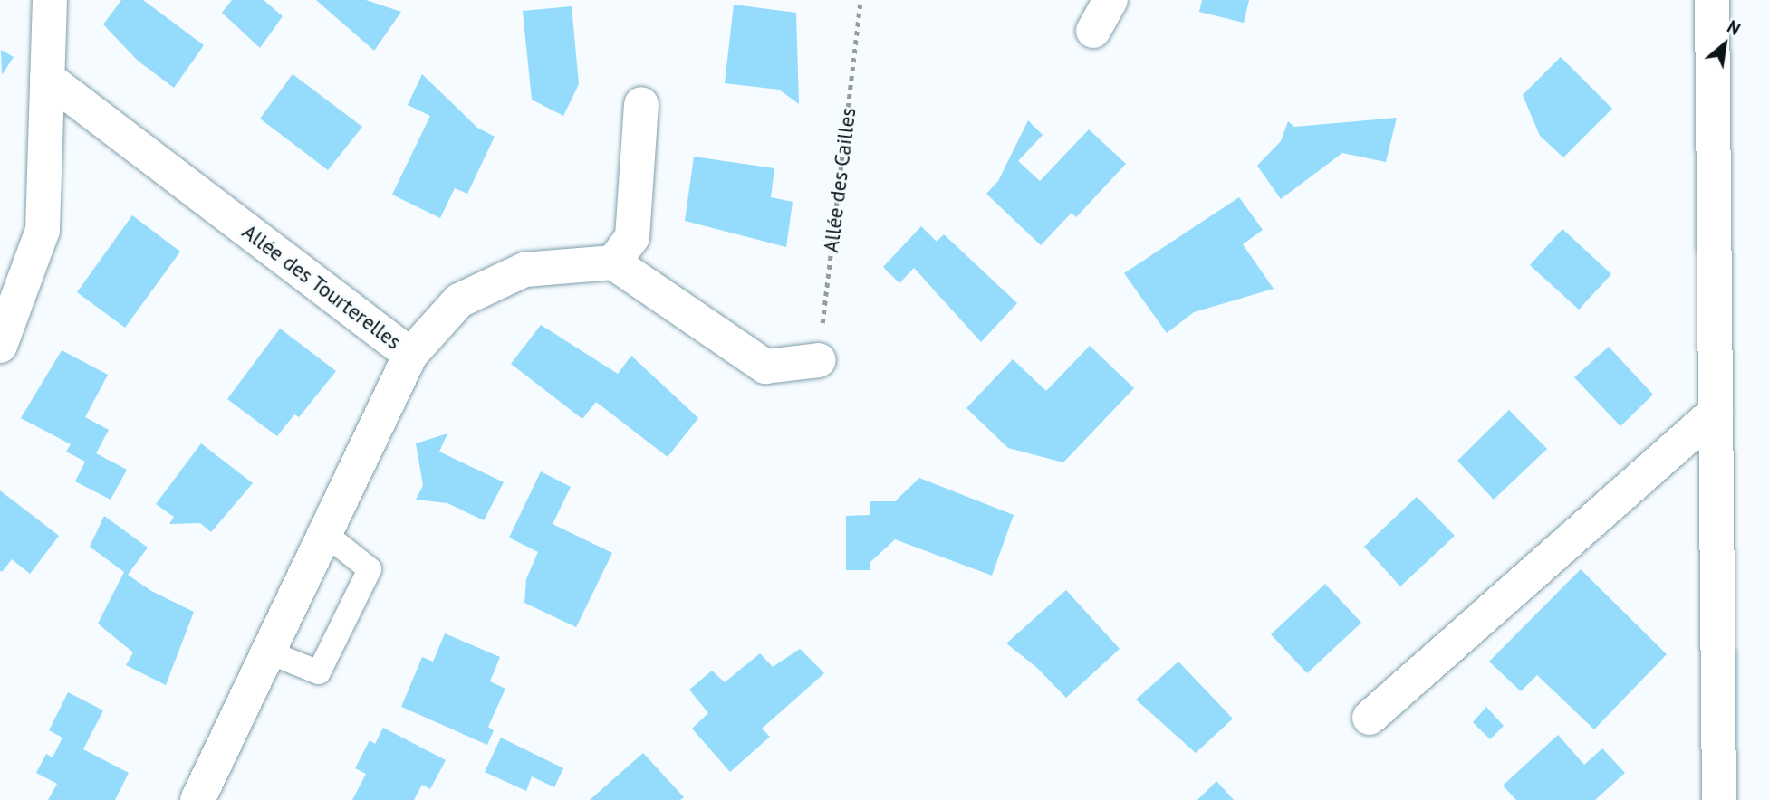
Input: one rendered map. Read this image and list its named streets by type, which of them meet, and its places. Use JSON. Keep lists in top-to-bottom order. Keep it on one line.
{"streets":{"street":["Allée des Tourterelles"],"path":["Allée des Cailles"]},"north":"top right"}
